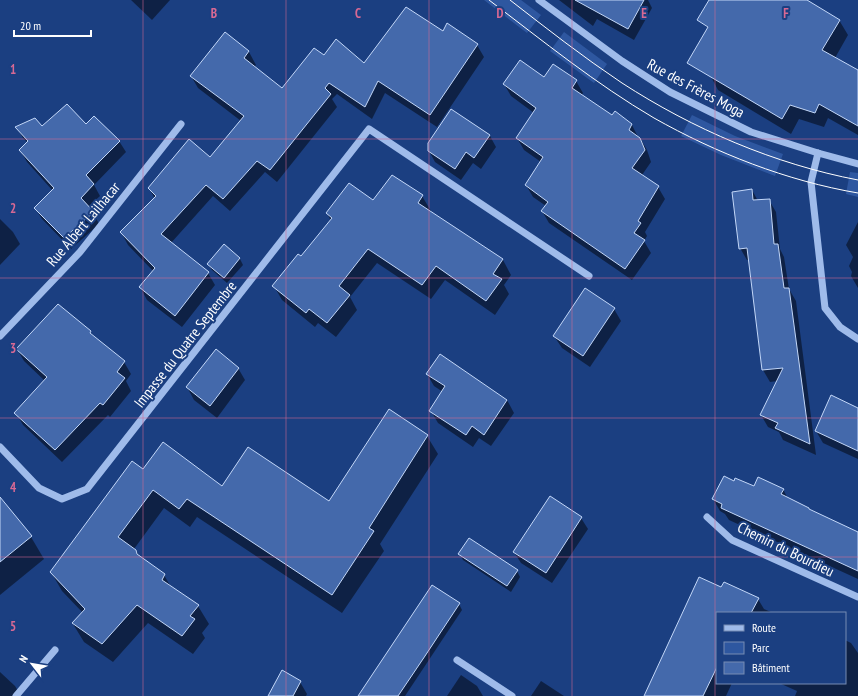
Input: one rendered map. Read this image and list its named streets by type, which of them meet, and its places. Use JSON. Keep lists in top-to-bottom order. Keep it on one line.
{"streets":{"street":["Rue des Frères Moga","Rue Albert Lailhacar","Impasse du Quatre Septembre","Chemin du Bourdieu"]},"legend":["Route","Parc","Bâtiment"],"scale_bar":"20 m","north":"top left","grid":{"columns":["B","C","D","E","F"],"rows":["1","2","3","4","5"]}}
